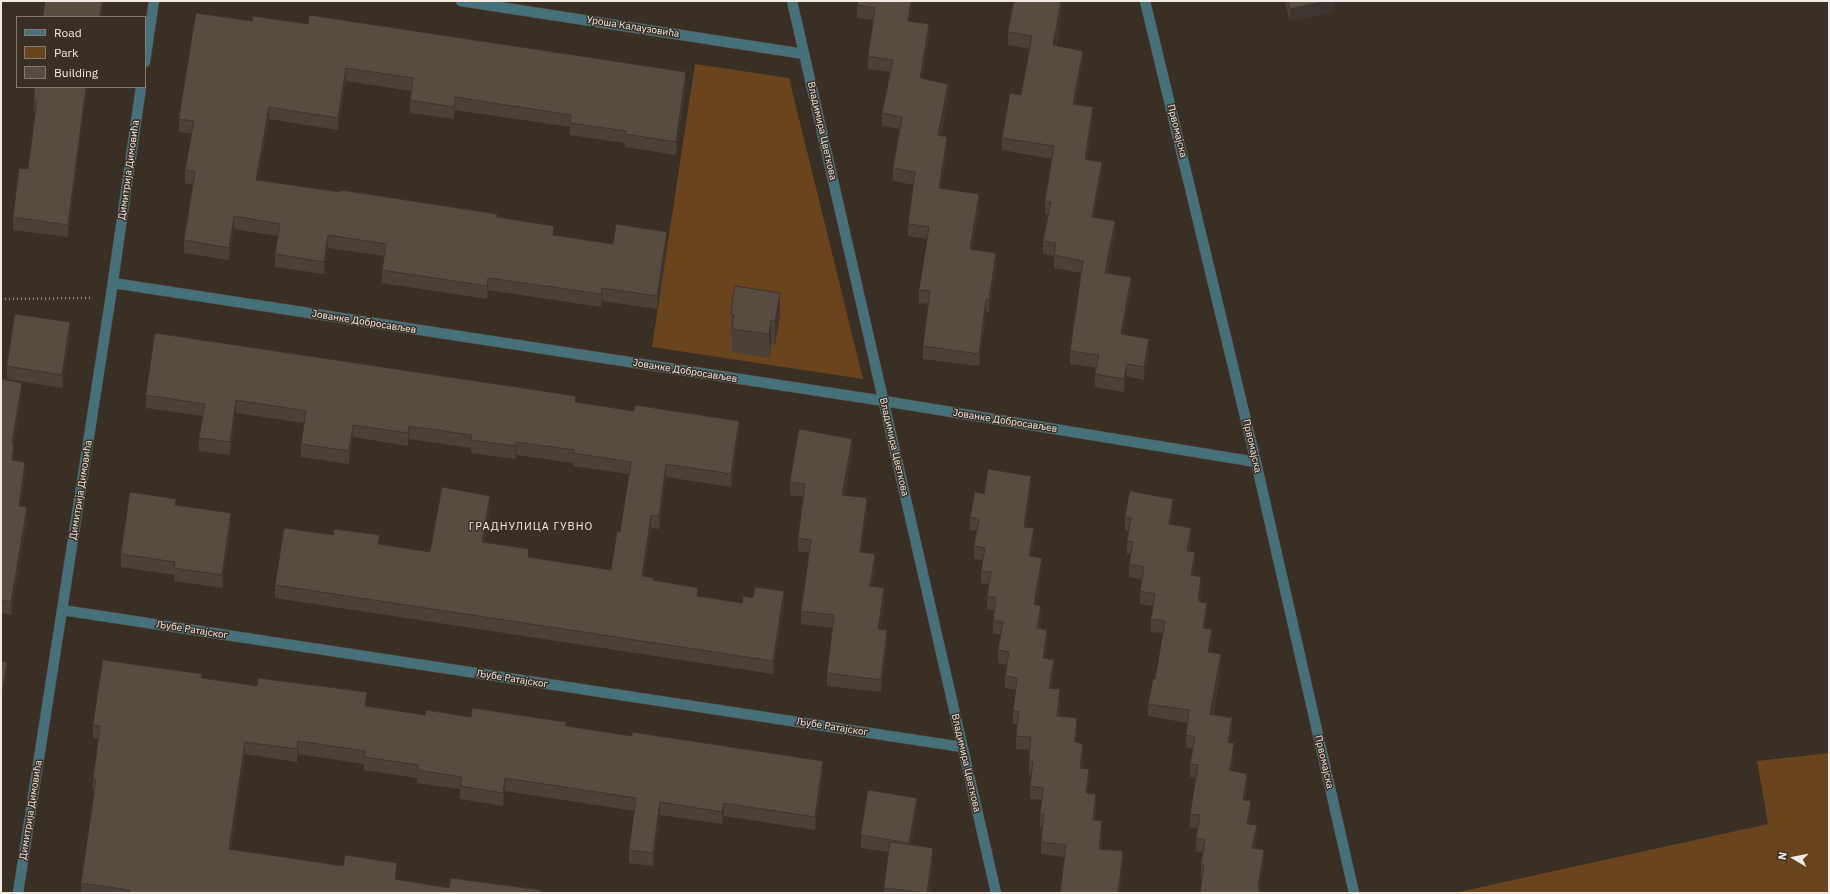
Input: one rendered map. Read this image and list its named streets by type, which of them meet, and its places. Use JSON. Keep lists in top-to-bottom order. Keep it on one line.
{"streets":{"street":["Уроша Калаузовића","Владимира Цветкова","Првомајска","Димитрија Димовића","Јованке Добросављев","Љубе Ратајског"]},"crossings":[["Уроша Калаузовића","Владимира Цветкова"],["Владимира Цветкова","Јованке Добросављев"],["Владимира Цветкова","Љубе Ратајског"],["Првомајска","Јованке Добросављев"],["Димитрија Димовића","Јованке Добросављев"],["Димитрија Димовића","Љубе Ратајског"]],"districts":["ГРАДНУЛИЦА ГУВНО"],"legend":["Road","Park","Building"],"north":"left"}
